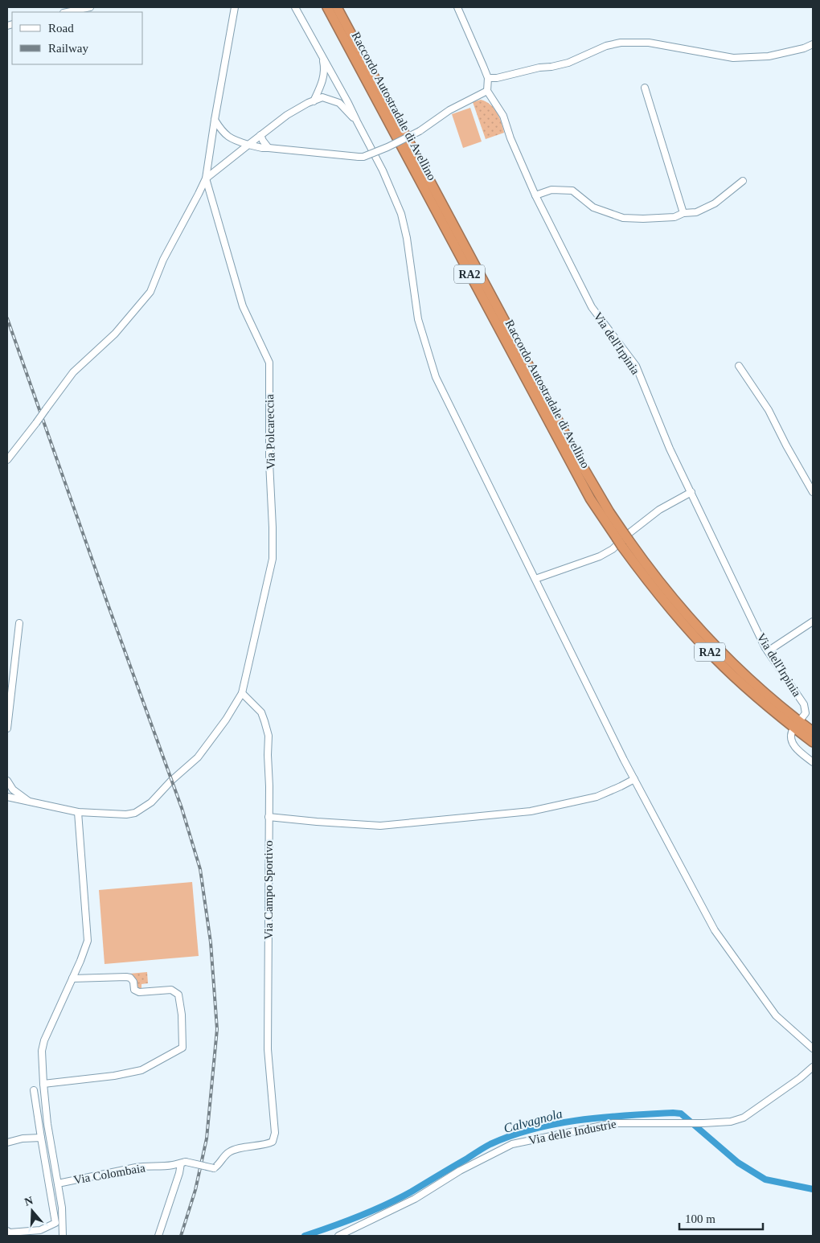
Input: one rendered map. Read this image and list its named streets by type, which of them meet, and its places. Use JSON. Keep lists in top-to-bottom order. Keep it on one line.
{"streets":{"highway":["Raccordo Autostradale di Avellino","RA2"],"street":["Via dell'Irpinia","Via Polcareccia","Via Campo Sportivo","Via delle Industrie","Via Colombaia"]},"crossings":[["Via Polcareccia","Via Campo Sportivo"],["Via Campo Sportivo","Via Colombaia"]],"water":["Calvagnola"],"legend":["Road","Railway"],"scale_bar":"100 m","north":"top"}
